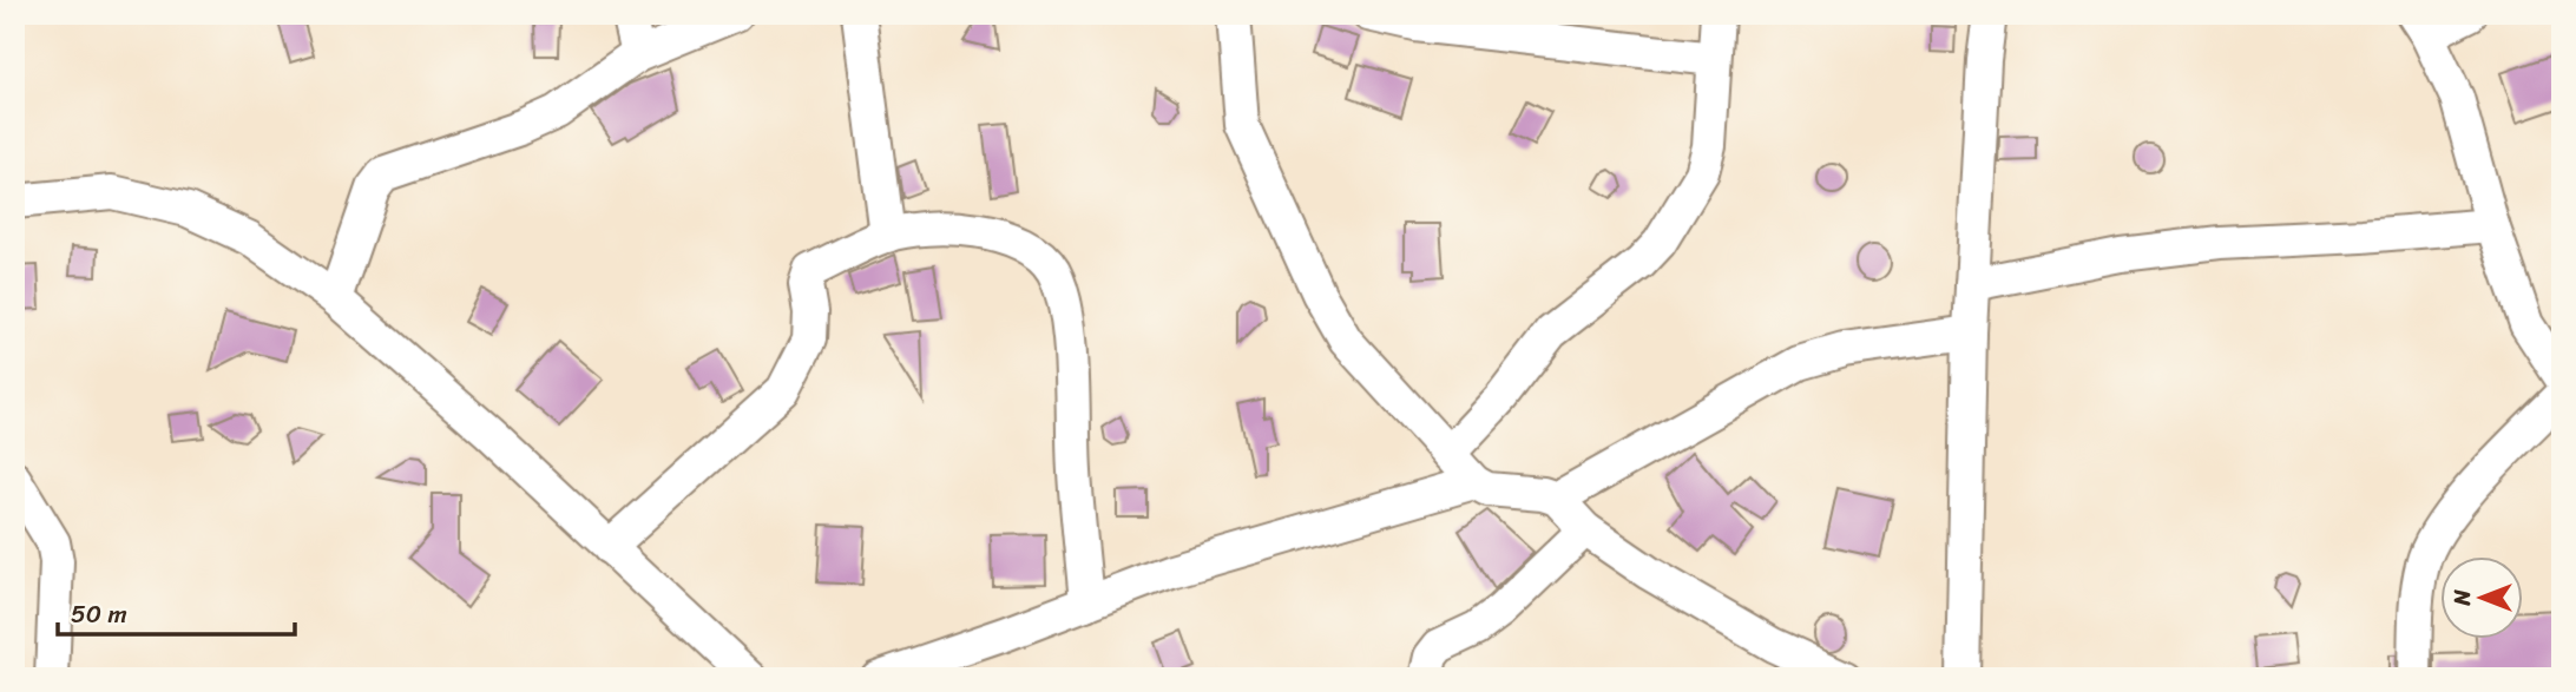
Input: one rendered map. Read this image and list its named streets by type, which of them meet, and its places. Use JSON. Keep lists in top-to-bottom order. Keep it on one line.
{"scale_bar":"50 m","north":"left"}
